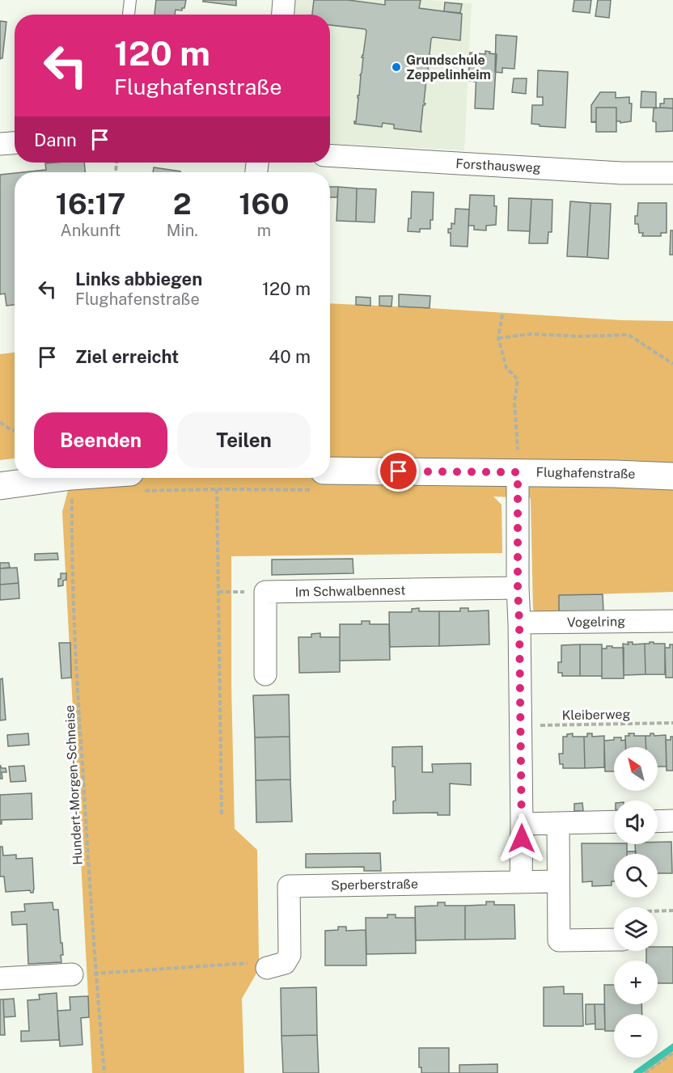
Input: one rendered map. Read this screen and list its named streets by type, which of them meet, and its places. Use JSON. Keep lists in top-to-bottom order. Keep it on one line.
{"streets":{"street":["Forsthausweg","Flughafenstraße","Im Schwalbennest","Vogelring","Sperberstraße"],"path":["Kleiberweg","Hundert-Morgen-Schneise"]},"places":["Grundschule Zeppelinheim"],"north":"top left","page":{"turn":["120 m","Flughafenstraße"],"then":"Dann","eta":["16:17","Ankunft","2","Min.","160","m"],"list":[{"name":"Links abbiegen","note":"Flughafenstraße","value":"120 m"},{"name":"Ziel erreicht","value":"40 m"}],"buttons":["Beenden","Teilen"],"map_buttons":["+","−"]}}
